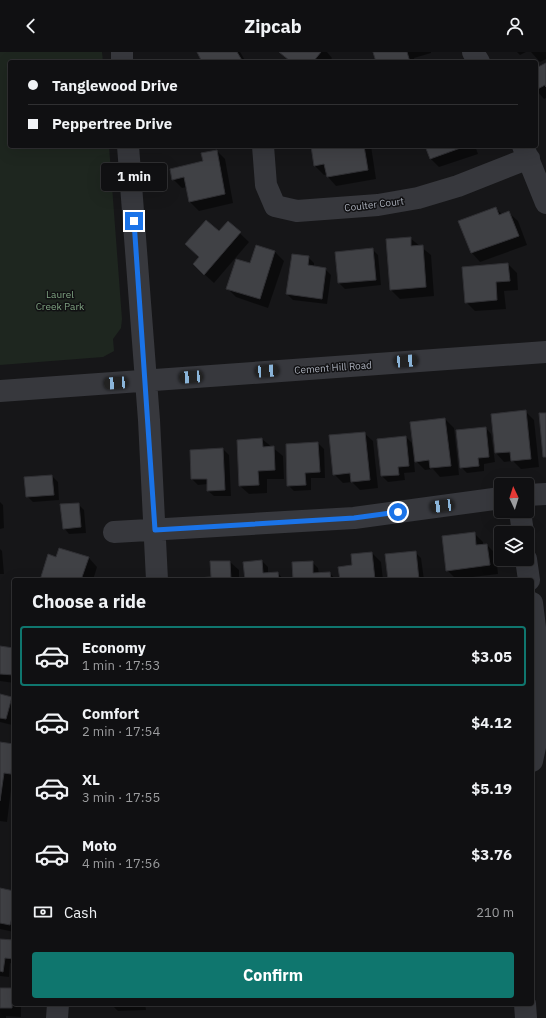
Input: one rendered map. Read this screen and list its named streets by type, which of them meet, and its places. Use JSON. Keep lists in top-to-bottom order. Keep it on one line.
{"streets":{"street":["Coulter Court","Cement Hill Road"]},"parks":["Laurel Creek Park"],"north":"top","page":{"header":"Zipcab","banner":["Tanglewood Drive","Peppertree Drive"],"bubble":"1 min","heading":"Choose a ride","list":[{"name":"Economy","note":"1 min · 17:53","value":"$3.05"},{"name":"Comfort","note":"2 min · 17:54","value":"$4.12"},{"name":"XL","note":"3 min · 17:55","value":"$5.19"},{"name":"Moto","note":"4 min · 17:56","value":"$3.76"}],"pay":["Cash","210 m"],"buttons":"Confirm"}}
